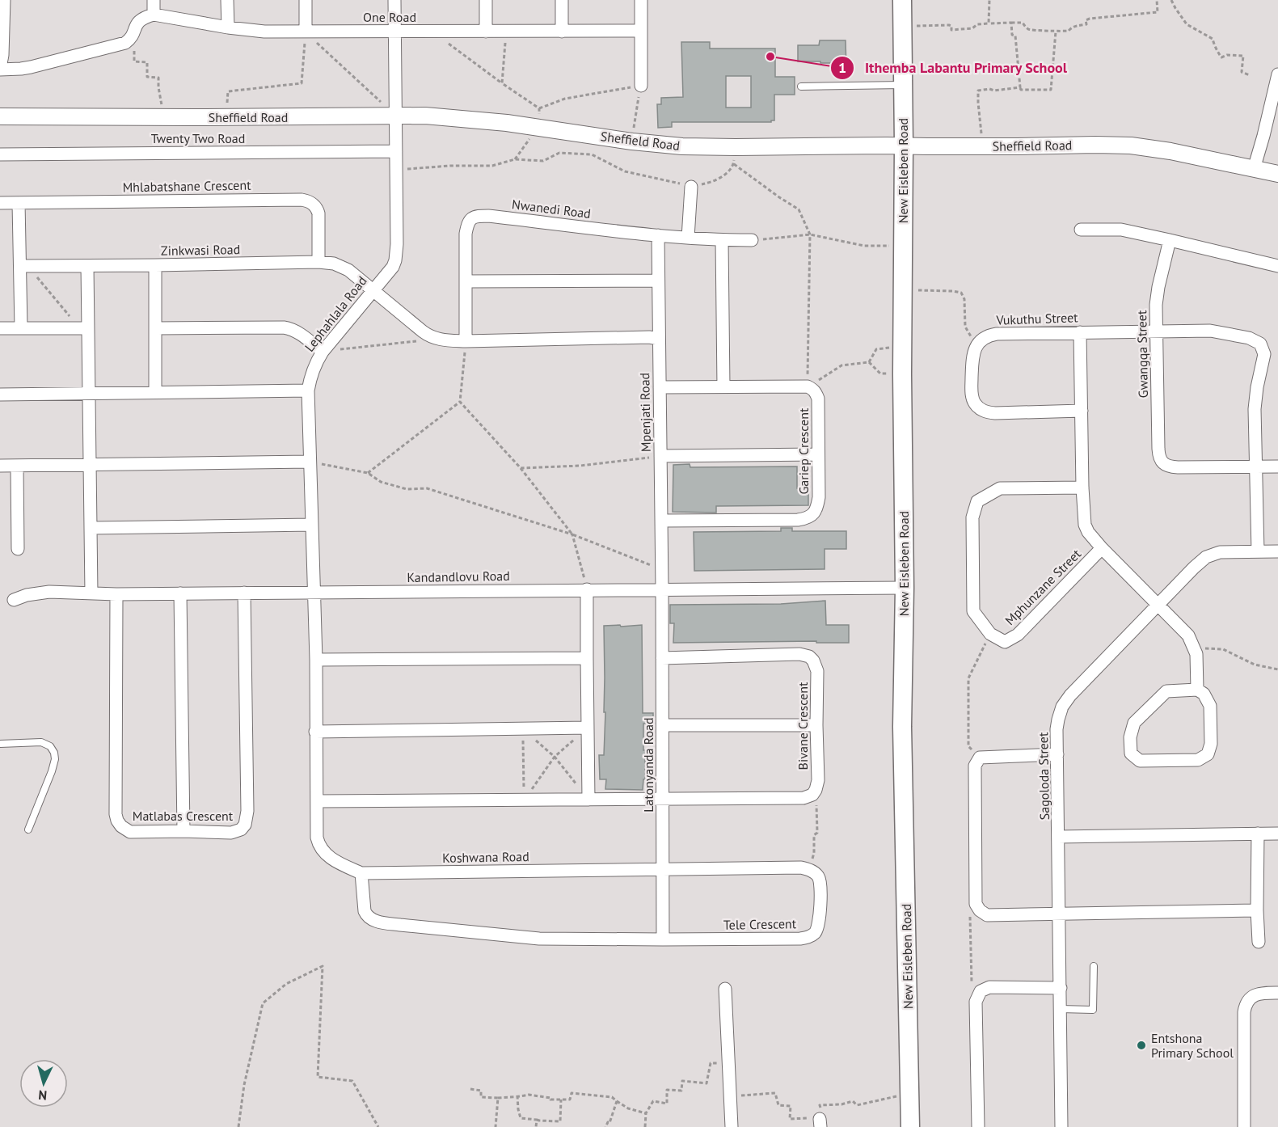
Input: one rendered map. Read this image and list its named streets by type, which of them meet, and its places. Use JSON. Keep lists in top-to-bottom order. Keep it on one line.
{"streets":{"main road":["New Eisleben Road"],"street":["One Road","Sheffield Road","Twenty Two Road","Mhlabatshane Crescent","Nwanedi Road","Zinkwasi Road","Lephahlala Road","Vukuthu Street","Gwangqa Street","Mpenjati Road","Gariep Crescent","Kandandlovu Road","Mphunzane Street","Bivane Crescent","Latonyanda Road","Sagoloda Street","Matlabas Crescent","Koshwana Road","Tele Crescent"]},"crossings":[["One Road","Lephahlala Road"],["Sheffield Road","New Eisleben Road"],["Sheffield Road","Lephahlala Road"],["Twenty Two Road","Lephahlala Road"],["New Eisleben Road","Kandandlovu Road"],["Mhlabatshane Crescent","Zinkwasi Road"],["Nwanedi Road","Mpenjati Road"],["Zinkwasi Road","Lephahlala Road"],["Lephahlala Road","Kandandlovu Road"],["Lephahlala Road","Koshwana Road"],["Vukuthu Street","Gwangqa Street"],["Mpenjati Road","Gariep Crescent"],["Mpenjati Road","Kandandlovu Road"],["Mpenjati Road","Latonyanda Road"],["Kandandlovu Road","Latonyanda Road"],["Kandandlovu Road","Matlabas Crescent"],["Bivane Crescent","Latonyanda Road"],["Latonyanda Road","Koshwana Road"],["Latonyanda Road","Tele Crescent"]],"places":["Ithemba Labantu Primary School","Entshona Primary School"],"north":"bottom"}
